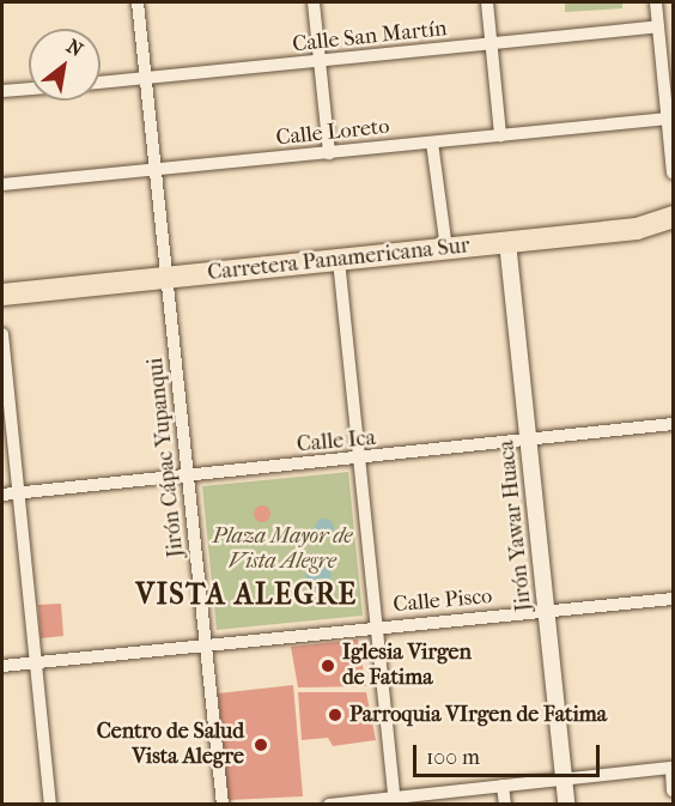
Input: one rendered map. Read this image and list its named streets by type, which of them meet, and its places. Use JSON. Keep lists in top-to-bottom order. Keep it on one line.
{"streets":{"highway":["Carretera Panamericana Sur"],"street":["Calle San Martín","Calle Loreto","Calle Ica","Jirón Cápac Yupanqui","Jirón Yawar Huaca","Calle Pisco"]},"crossings":[["Calle San Martín","Jirón Cápac Yupanqui"],["Calle Loreto","Jirón Cápac Yupanqui"],["Carretera Panamericana Sur","Jirón Cápac Yupanqui"],["Carretera Panamericana Sur","Jirón Yawar Huaca"],["Calle Ica","Jirón Cápac Yupanqui"],["Calle Ica","Jirón Yawar Huaca"],["Jirón Cápac Yupanqui","Calle Pisco"],["Jirón Yawar Huaca","Calle Pisco"]],"districts":["VISTA ALEGRE"],"parks":["Plaza Mayor de Vista Alegre"],"places":["Iglesia Virgen de Fatima","Parroquia VIrgen de Fatima","Centro de Salud Vista Alegre"],"scale_bar":"100 m","north":"top right"}
